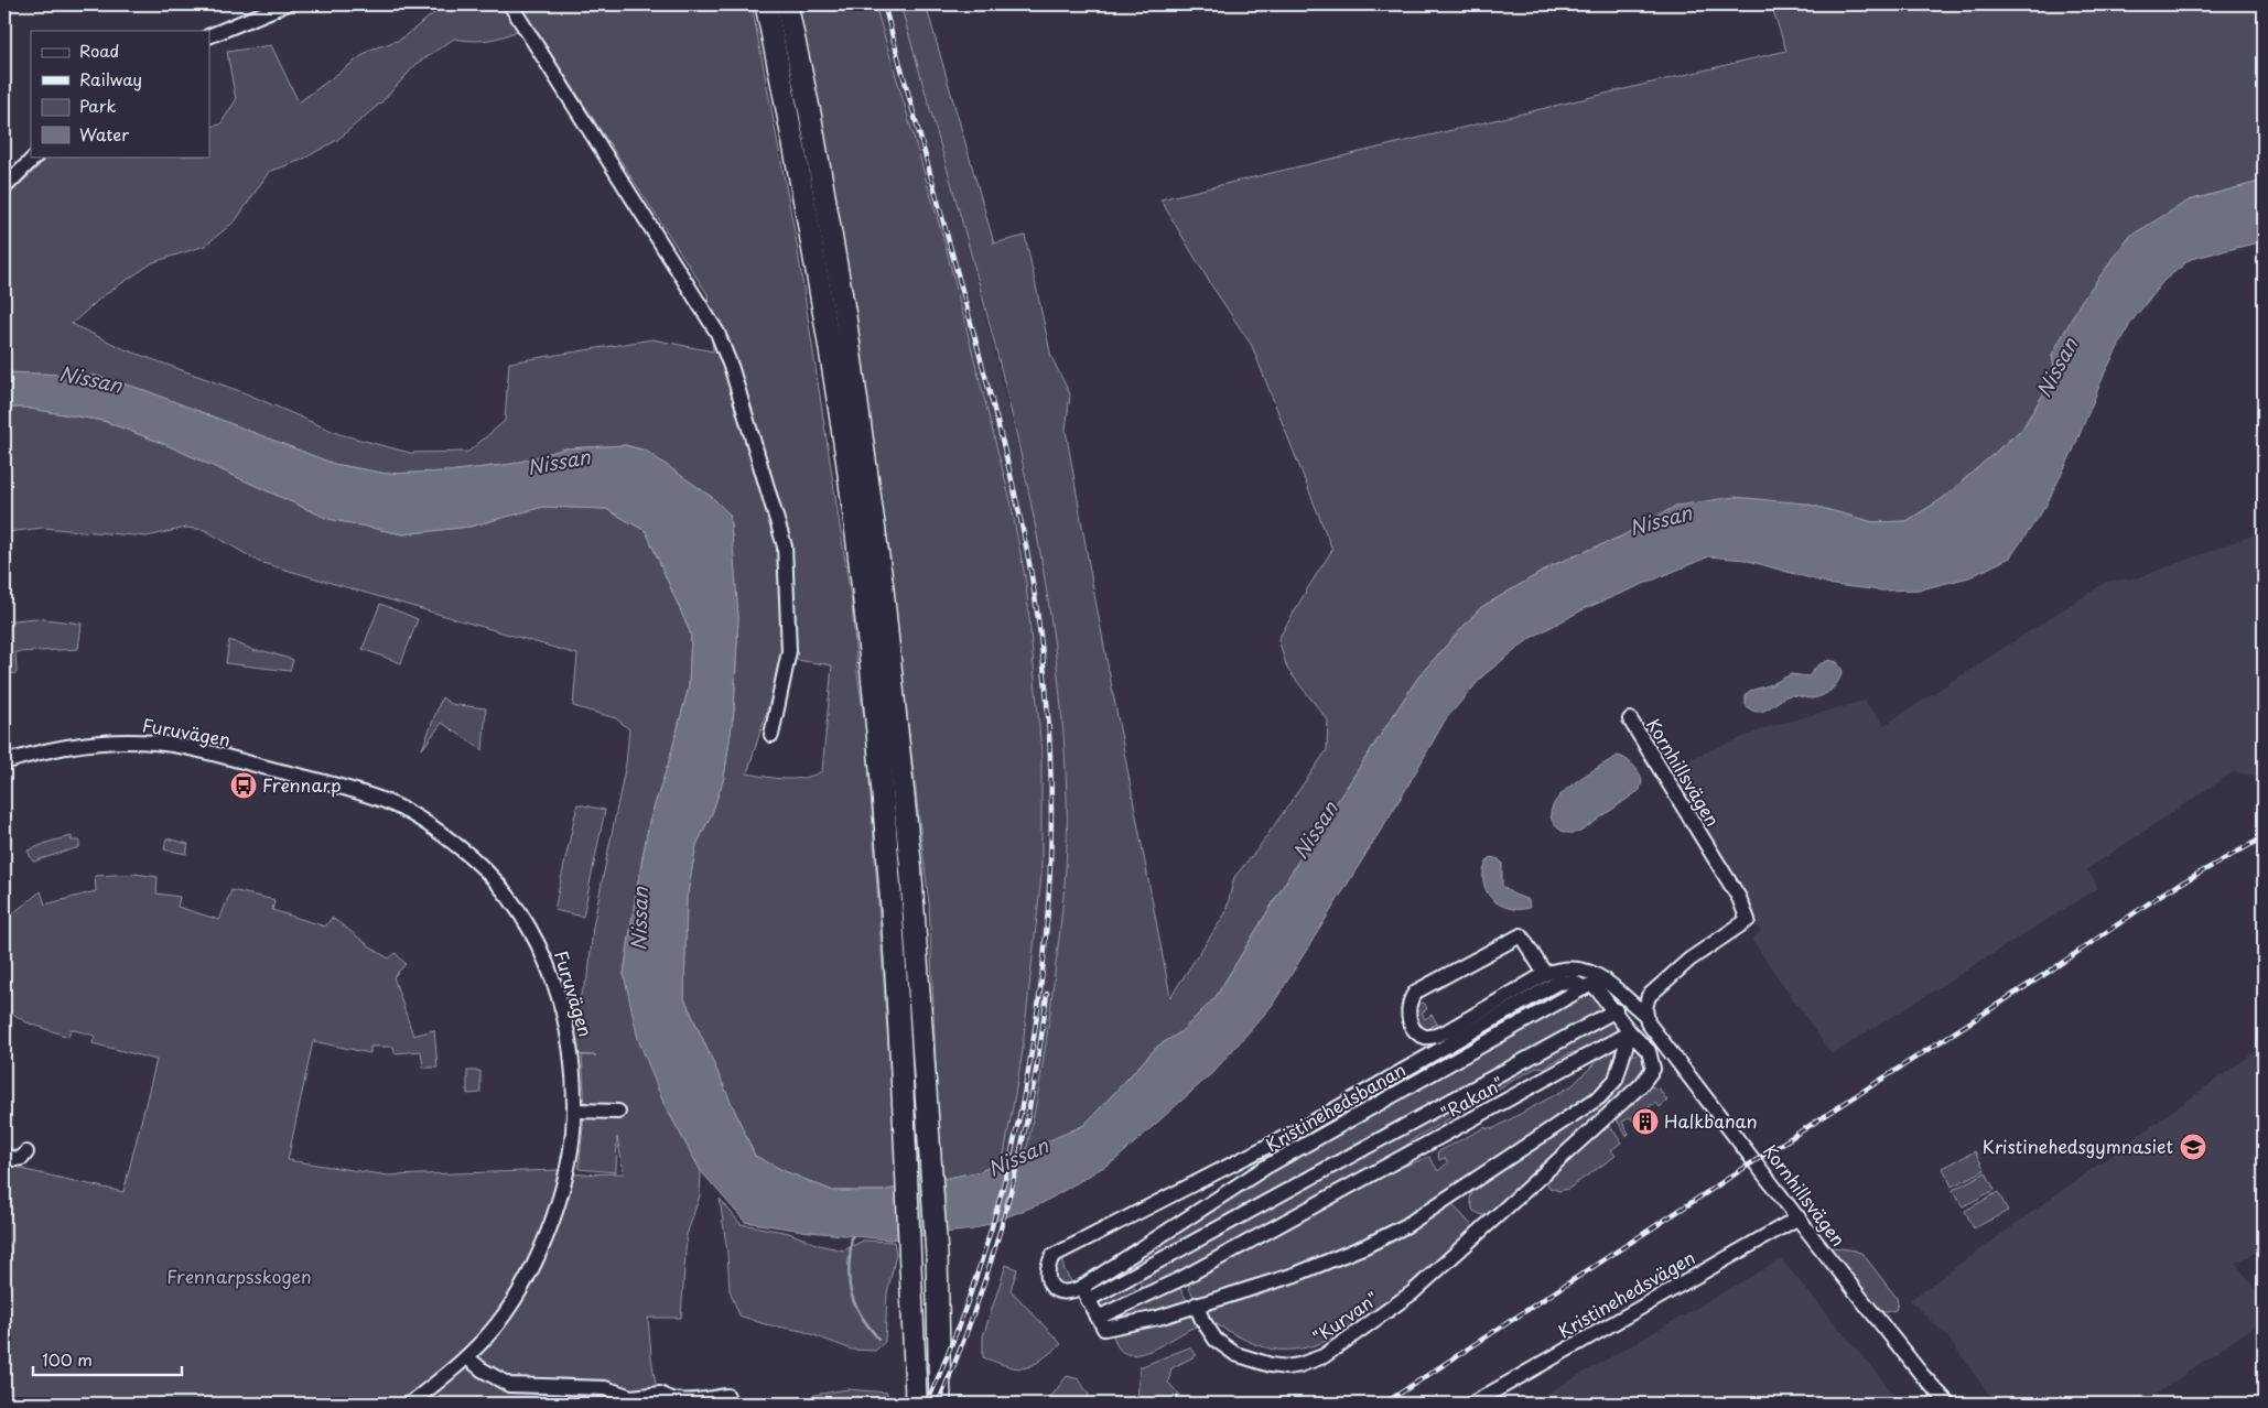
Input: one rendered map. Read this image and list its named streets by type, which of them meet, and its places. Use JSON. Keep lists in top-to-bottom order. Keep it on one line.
{"streets":{"street":["Furuvägen","Kornhillsvägen","\"Rakan\"","Kristinehedsbanan","Kristinehedsvägen","\"Kurvan\""]},"crossings":[["Kornhillsvägen","Kristinehedsvägen"],["\"Rakan\"","\"Kurvan\""]],"water":["Nissan"],"parks":["Frennarpsskogen"],"places":{"bus stop":["Frennarp"],"building":["Halkbanan"],"school or university":["Kristinehedsgymnasiet"]},"legend":["Road","Railway","Park","Water"],"scale_bar":"100 m"}
